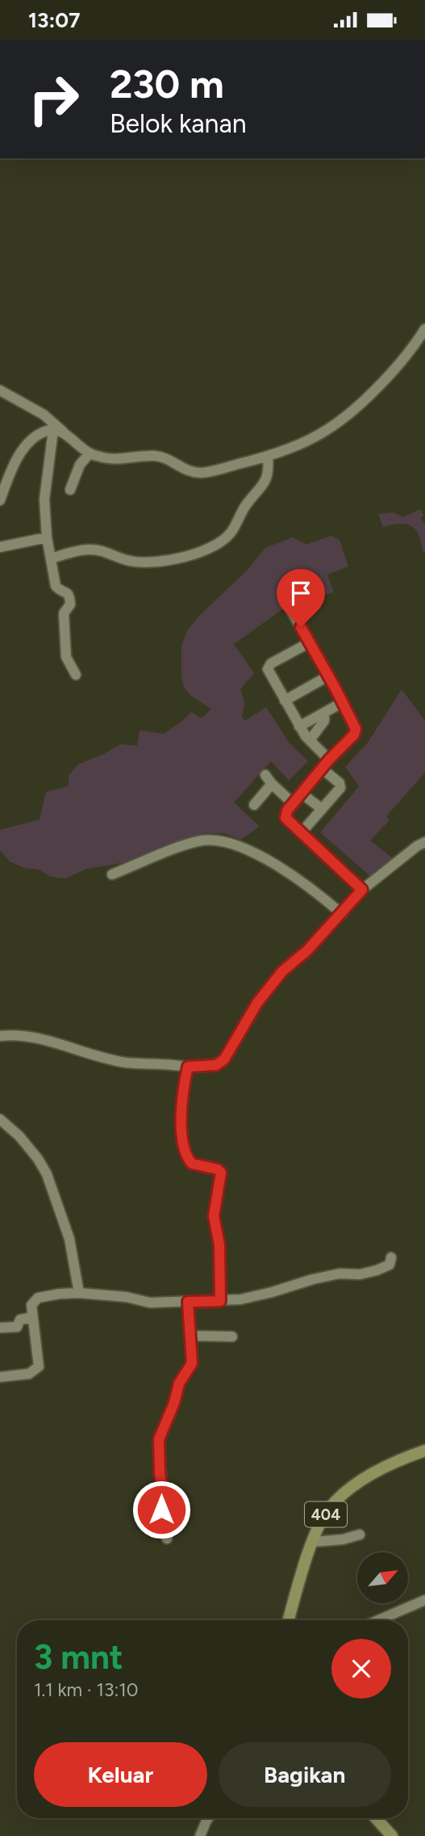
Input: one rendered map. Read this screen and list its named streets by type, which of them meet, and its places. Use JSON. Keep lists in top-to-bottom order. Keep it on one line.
{"streets":{"main road":["404"]},"north":"top right","page":{"status":"13:07","turn":["230 m","Belok kanan"],"heading":["3 mnt","1.1 km · 13:10"],"buttons":["Keluar","Bagikan"]}}
